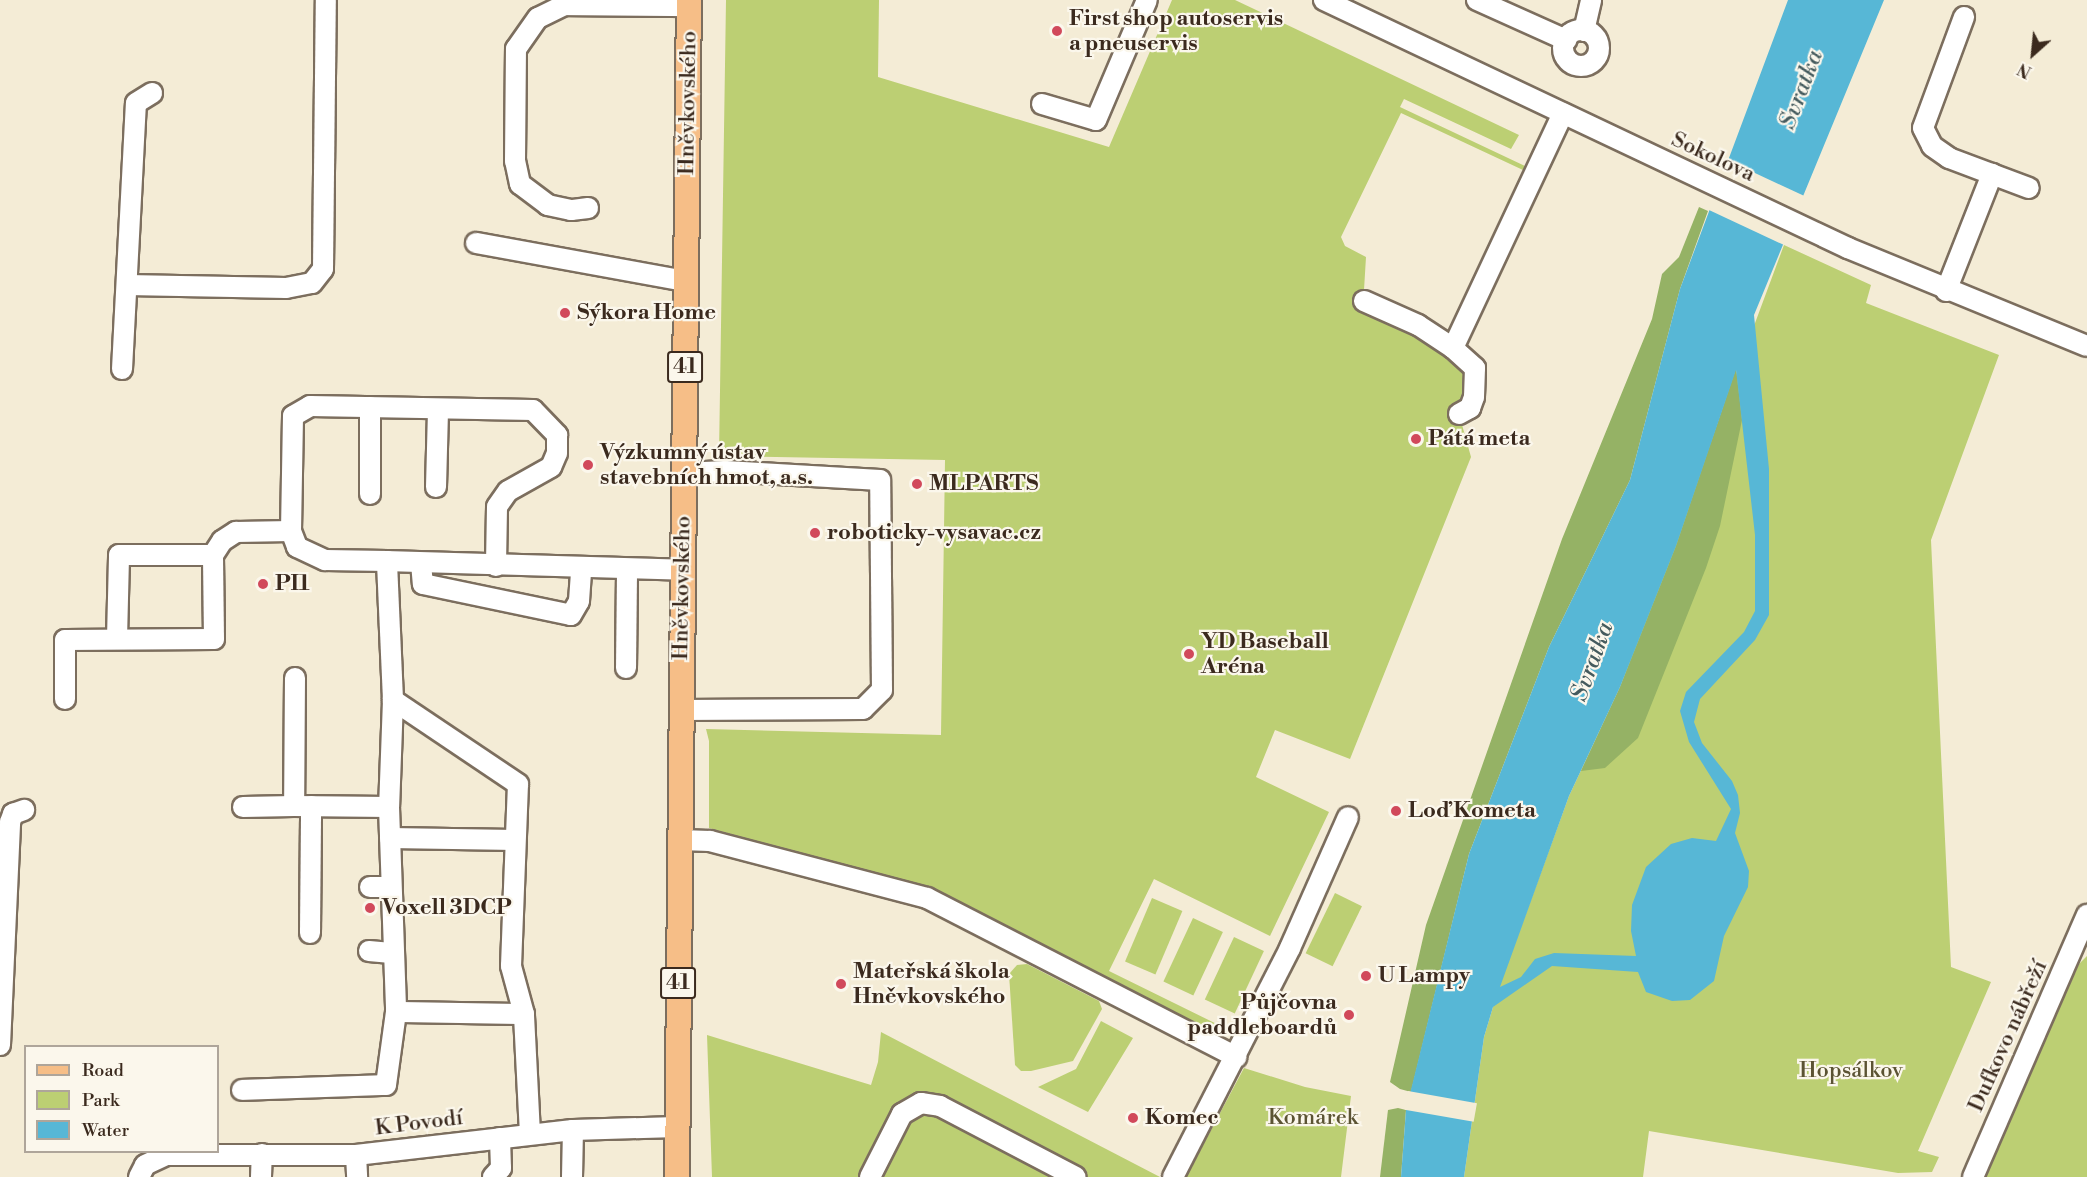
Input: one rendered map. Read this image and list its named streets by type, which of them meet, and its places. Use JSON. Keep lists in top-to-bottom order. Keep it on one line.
{"streets":{"main road":["Hněvkovského","41"],"street":["Sokolova","Dufkovo nábřeží","K Povodí"]},"crossings":[["Hněvkovského","K Povodí"]],"water":["Svratka"],"parks":["Hopsálkov","Komárek"],"places":["First shop autoservis a pneuservis","Sýkora Home","Pátá meta","Výzkumný ústav stavebních hmot, a.s.","MLPARTS","roboticky-vysavac.cz","PI1","YD Baseball Aréna","Loď Kometa","Voxell 3DCP","U Lampy","Mateřská škola Hněvkovského","Půjčovna paddleboardů","Komec"],"legend":["Road","Park","Water"],"north":"bottom left"}
